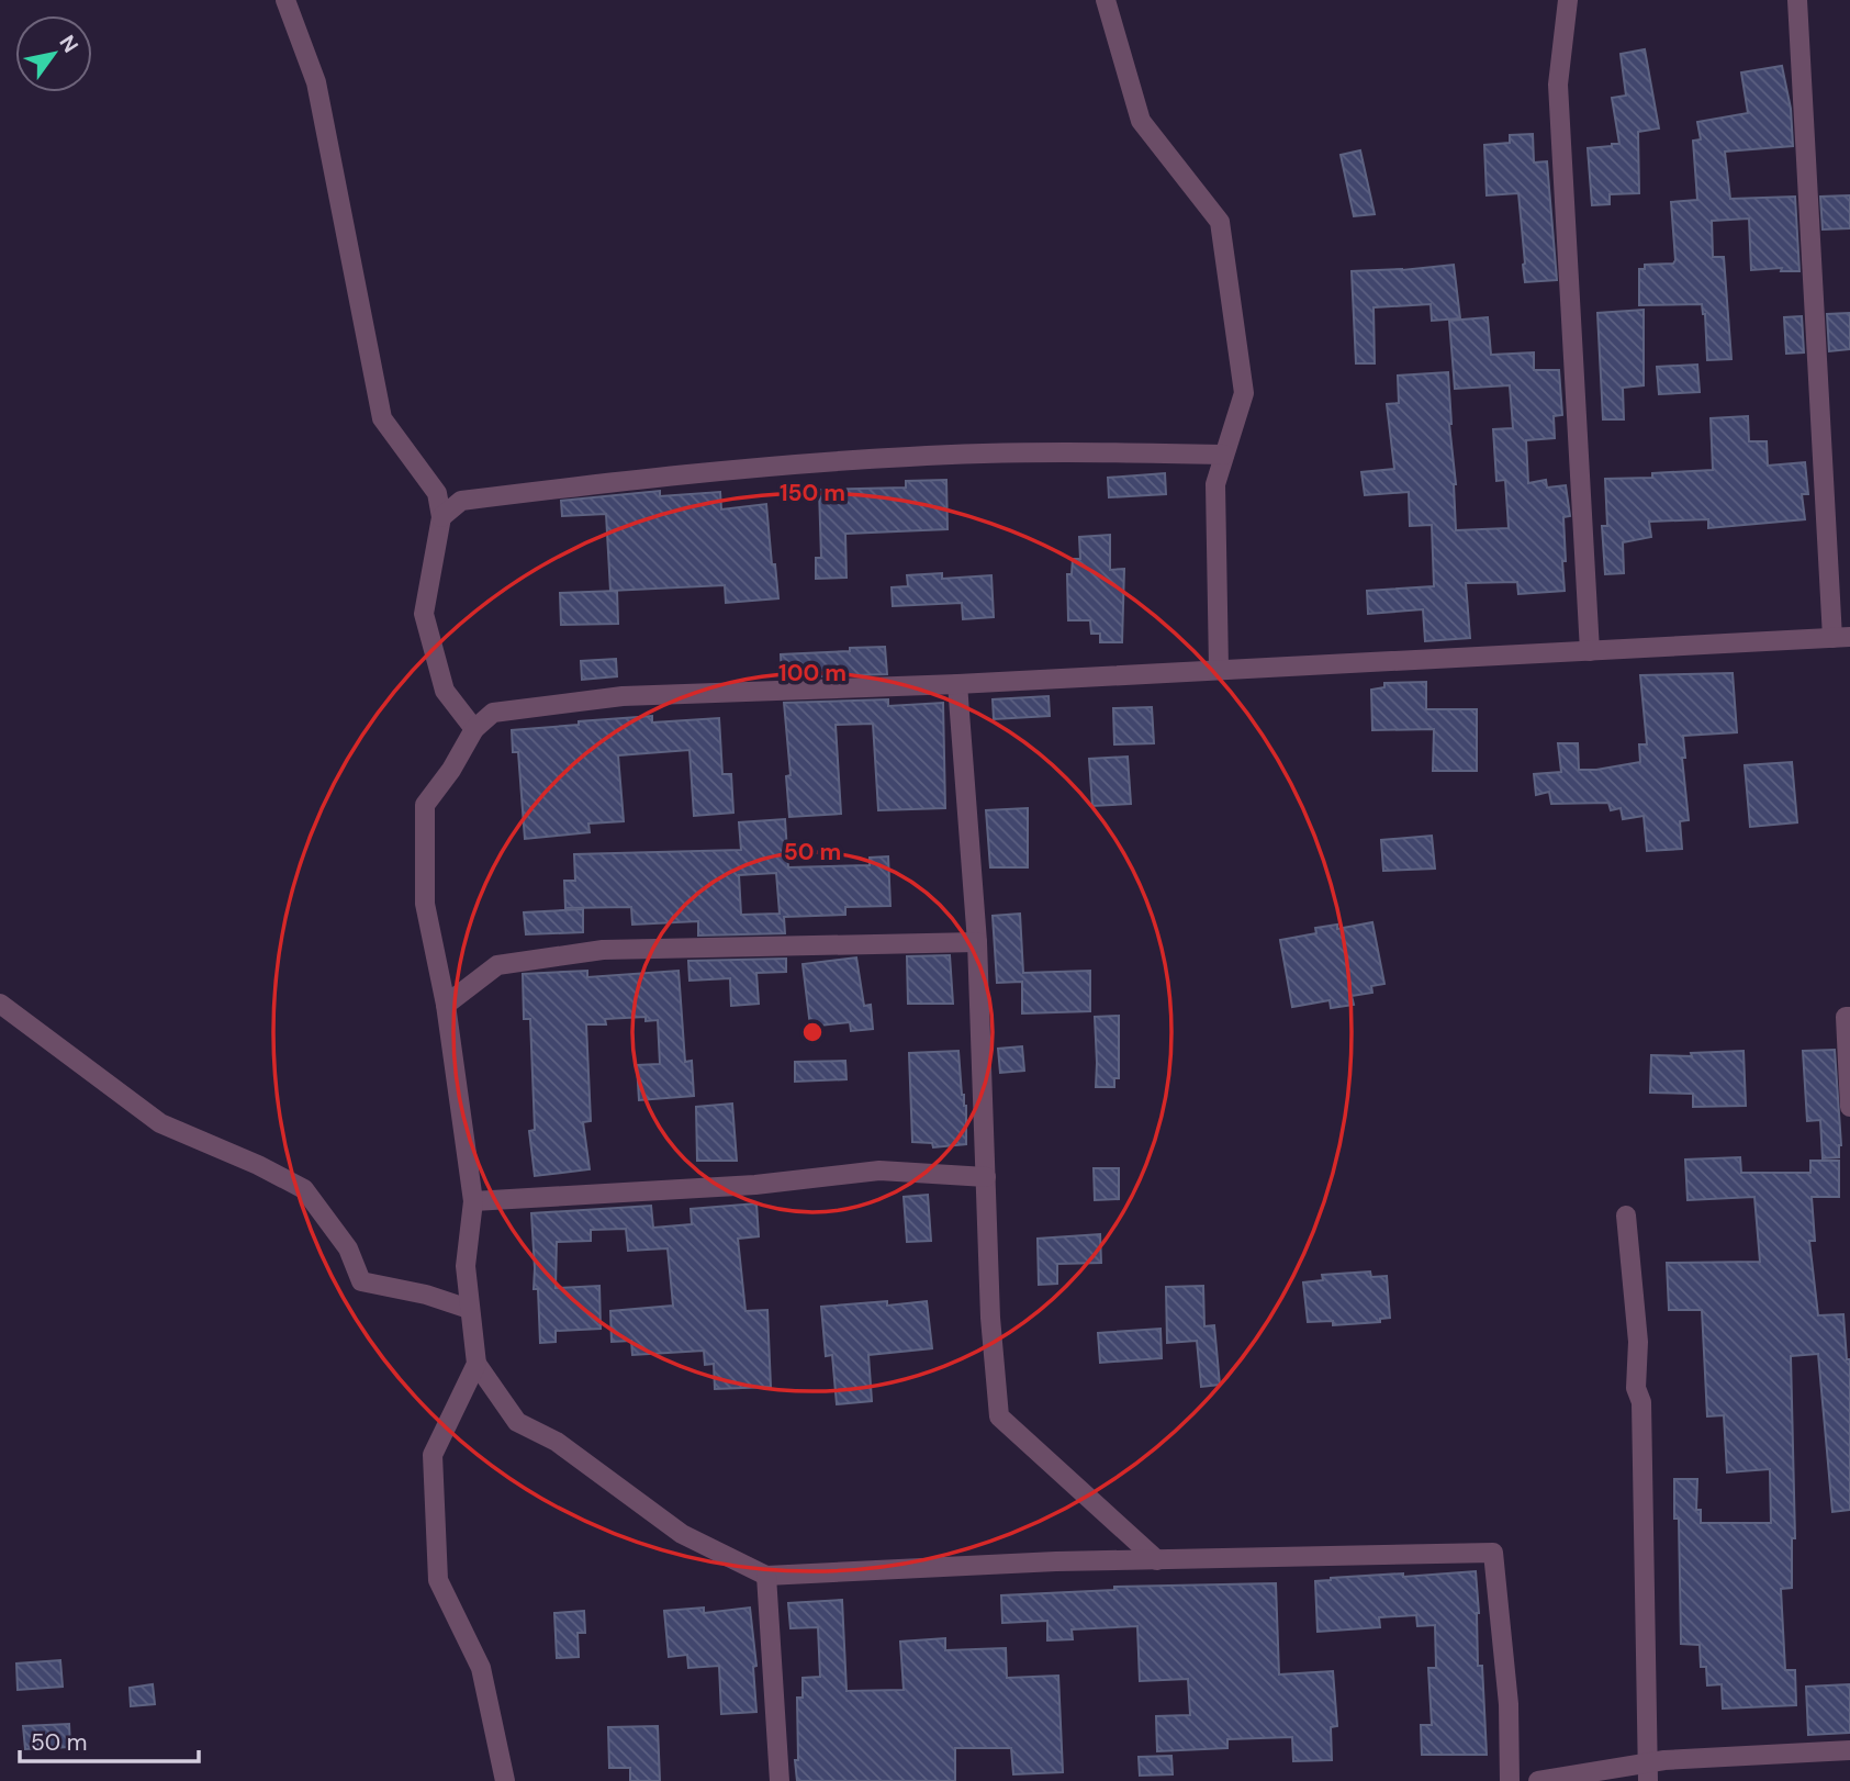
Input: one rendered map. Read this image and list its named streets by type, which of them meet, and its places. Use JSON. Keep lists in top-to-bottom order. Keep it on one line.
{"scale_bar":"50 m","north":"top right","rings":["150 m","100 m","50 m"]}
